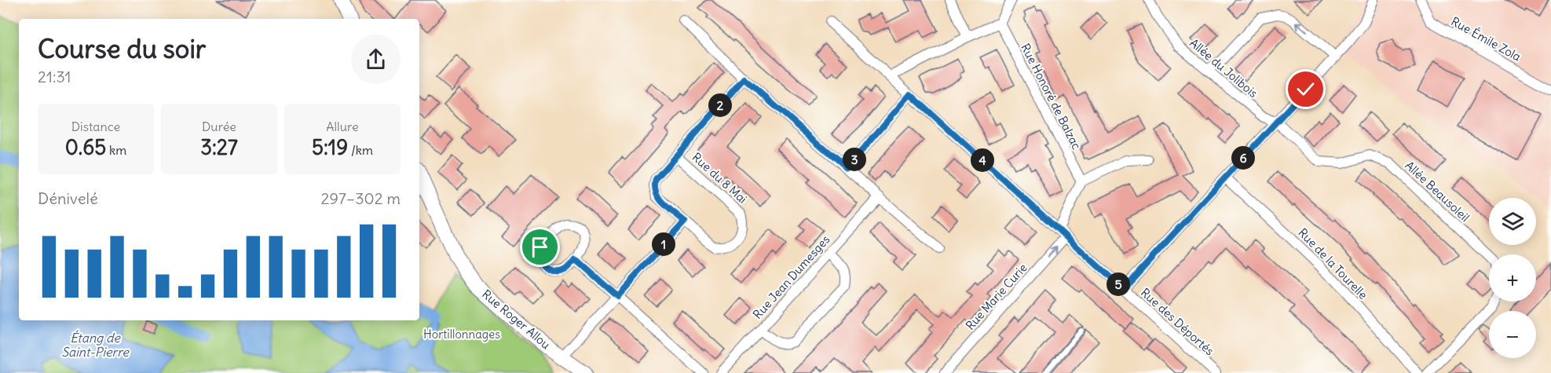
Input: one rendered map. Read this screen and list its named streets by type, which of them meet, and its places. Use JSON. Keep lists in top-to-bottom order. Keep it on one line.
{"streets":{"street":["Rue Émile Zola","Allée du Jolibois","Rue Honoré de Balzac","Rue du 8 Mai","Allée Beausoleil","Rue de la Tourelle","Rue Jean Dumesges","Rue Marie Curie","Rue Roger Allou","Rue des Déportés"]},"crossings":[["Allée du Jolibois","Allée Beausoleil"],["Rue Marie Curie","Rue des Déportés"]],"one_way":["Rue Marie Curie"],"water":["Étang de Saint-Pierre"],"parks":["Hortillonnages"],"page":{"heading":["Course du soir","21:31"],"pins":["2","6","3","4","1","5"],"stats":[["Distance","0.65 km"],["Durée","3:27"],["Allure","5:19 /km"]],"chart":["Dénivelé","297–302 m"],"map_buttons":["+","−"]}}
